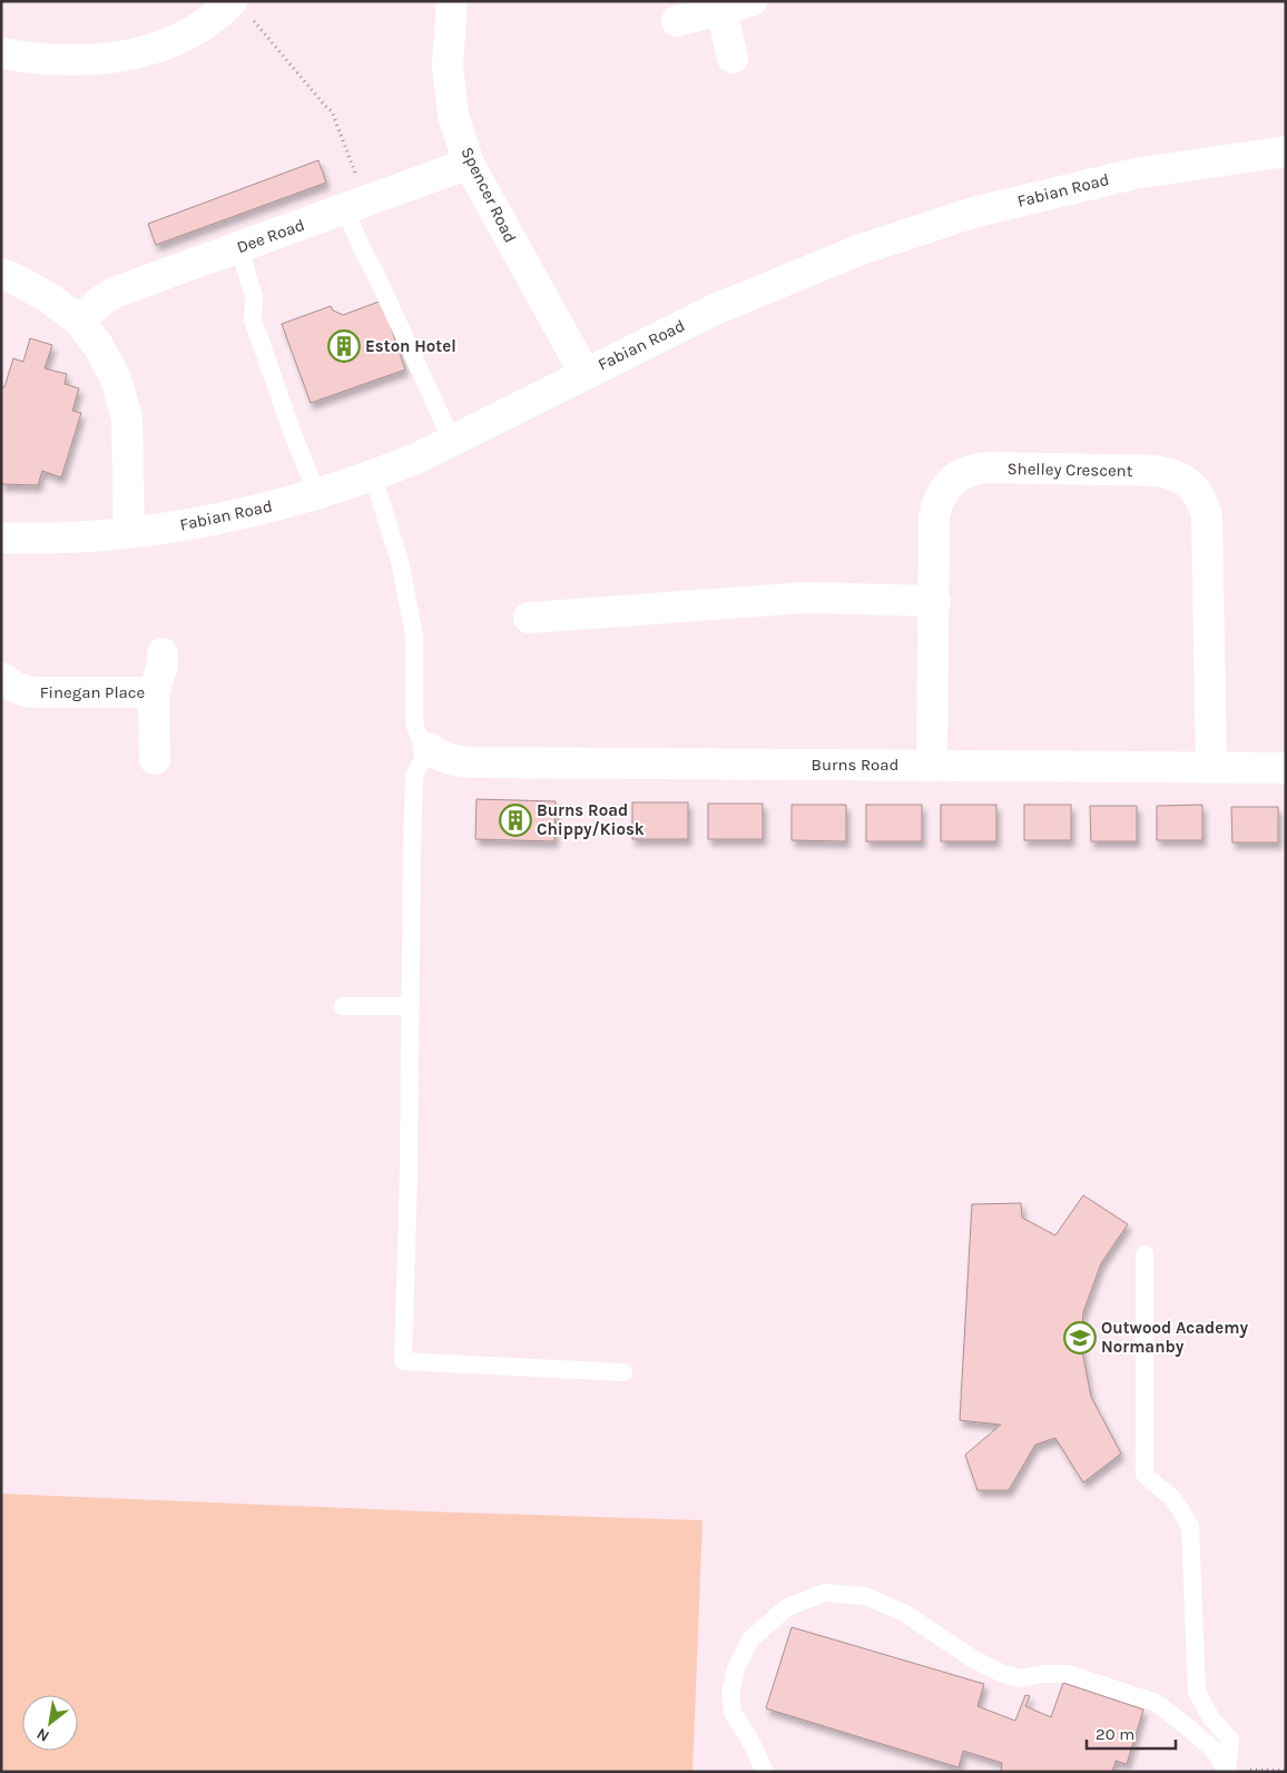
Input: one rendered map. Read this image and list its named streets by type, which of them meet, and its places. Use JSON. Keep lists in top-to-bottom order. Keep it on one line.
{"streets":{"street":["Fabian Road","Spencer Road","Dee Road","Shelley Crescent","Finegan Place","Burns Road"]},"crossings":[["Fabian Road","Spencer Road"],["Spencer Road","Dee Road"],["Shelley Crescent","Burns Road"]],"places":{"building":["Eston Hotel","Burns Road Chippy/Kiosk"],"school or university":["Outwood Academy Normanby"]},"scale_bar":"20 m","north":"bottom left"}
